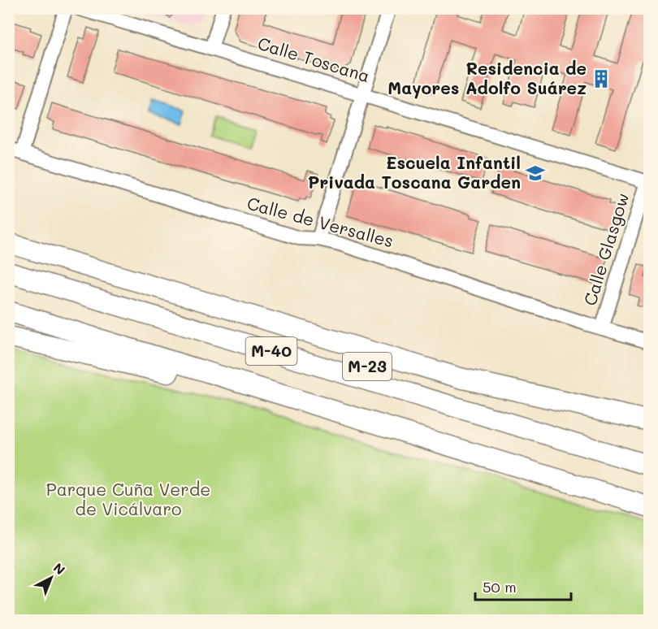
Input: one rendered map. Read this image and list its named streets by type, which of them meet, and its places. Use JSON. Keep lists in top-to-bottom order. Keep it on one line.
{"streets":{"highway":["M-40","M-23"],"street":["Calle Toscana","Calle de Versalles","Calle Glasgow"]},"crossings":[["Calle Toscana","Calle Glasgow"],["Calle de Versalles","Calle Glasgow"],["M-40","M-23"]],"parks":["Parque Cuña Verde de Vicálvaro"],"places":{"building":["Residencia de Mayores Adolfo Suárez"],"school or university":["Escuela Infantil Privada Toscana Garden"]},"scale_bar":"50 m","north":"top right"}
